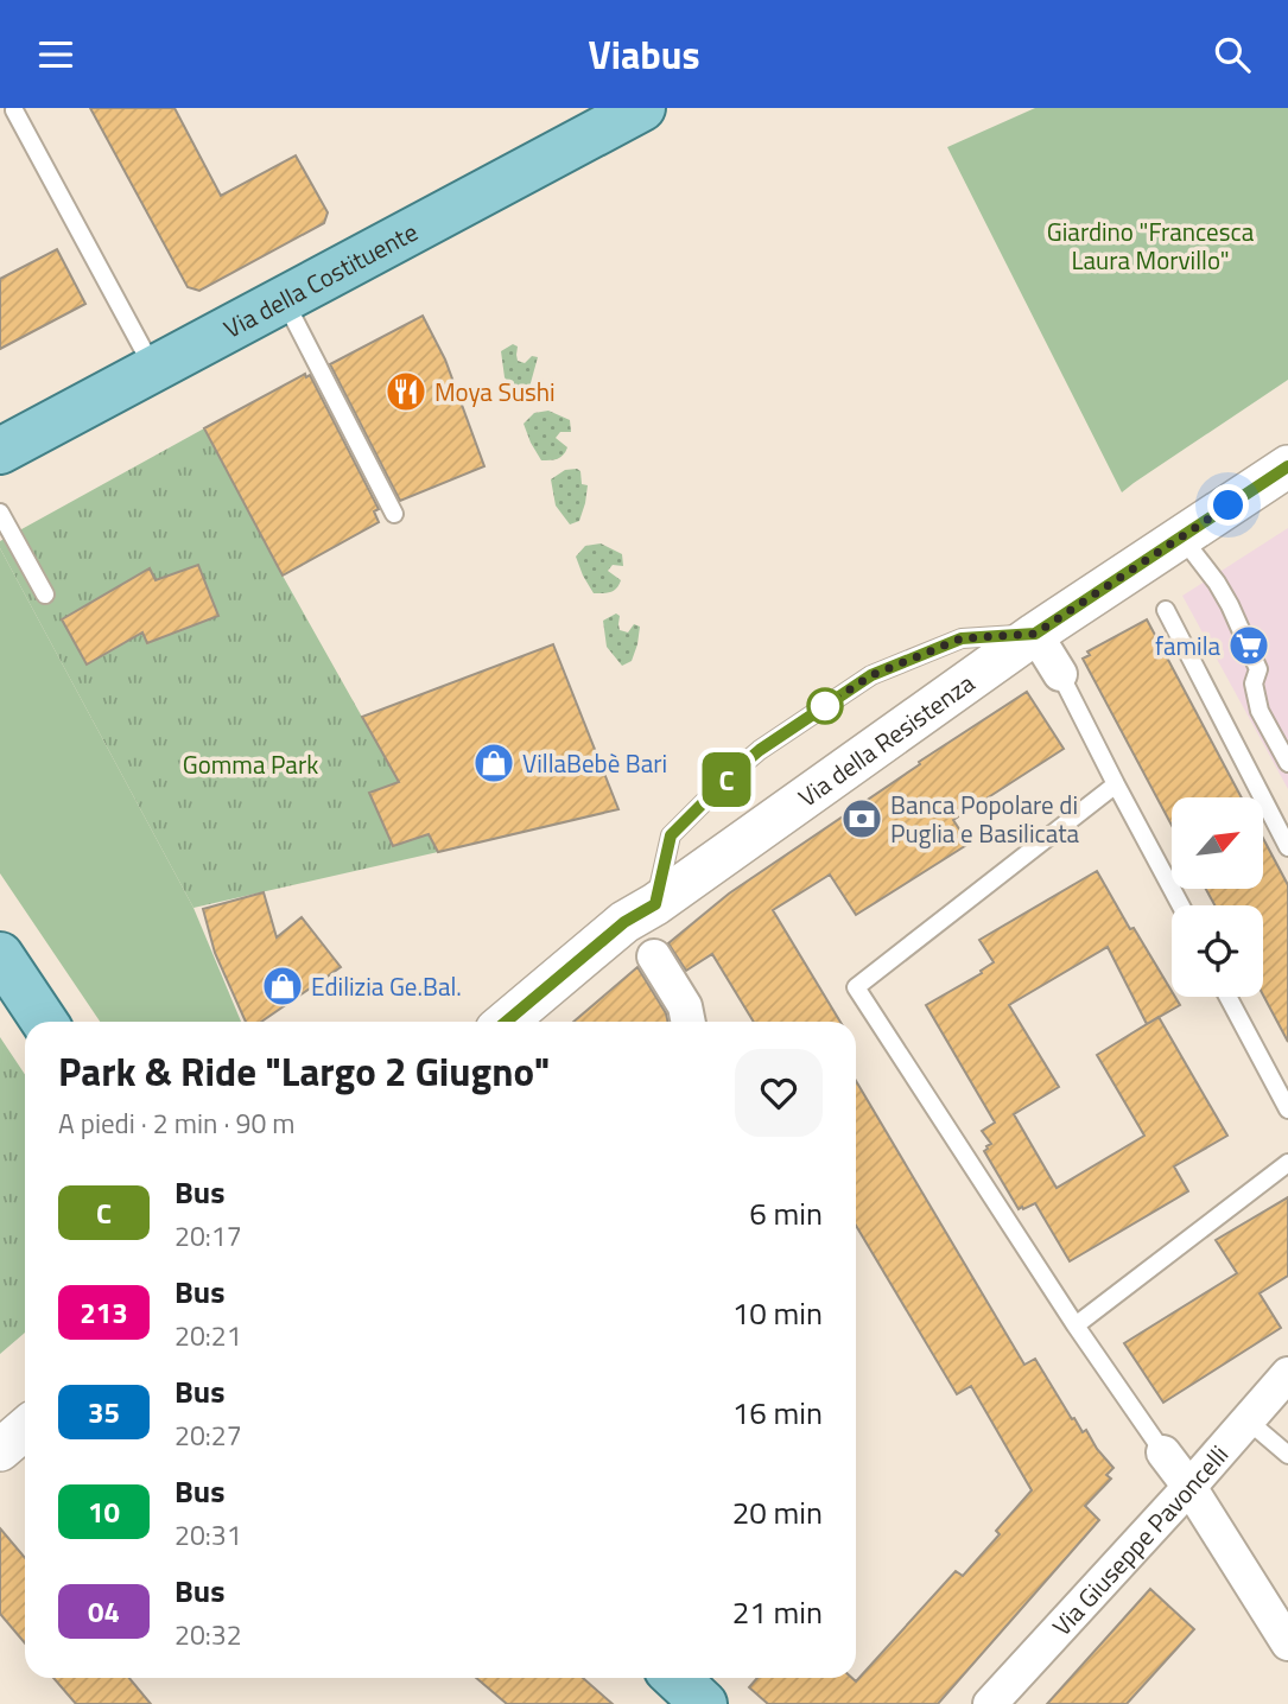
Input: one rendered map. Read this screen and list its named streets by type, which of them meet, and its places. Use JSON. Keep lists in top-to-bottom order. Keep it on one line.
{"streets":{"main road":["Via della Costituente"],"street":["Via della Resistenza","Via Giuseppe Pavoncelli"]},"parks":["Giardino \"Francesca Laura Morvillo\"","Gomma Park"],"places":{"restaurant":["Moya Sushi"],"supermarket":["famila"],"shop":["VillaBebè Bari","Edilizia Ge.Bal."],"bank":["Banca Popolare di Puglia e Basilicata"]},"lines":["bus line C"],"north":"top right","page":{"header":"Viabus","on_map":"C","heading":["Park & Ride \"Largo 2 Giugno\"","A piedi · 2 min · 90 m"],"list":[{"mark":"C","name":"Bus","note":"20:17","value":"6 min"},{"mark":"213","name":"Bus","note":"20:21","value":"10 min"},{"mark":"35","name":"Bus","note":"20:27","value":"16 min"},{"mark":"10","name":"Bus","note":"20:31","value":"20 min"},{"mark":"04","name":"Bus","note":"20:32","value":"21 min"}]}}
